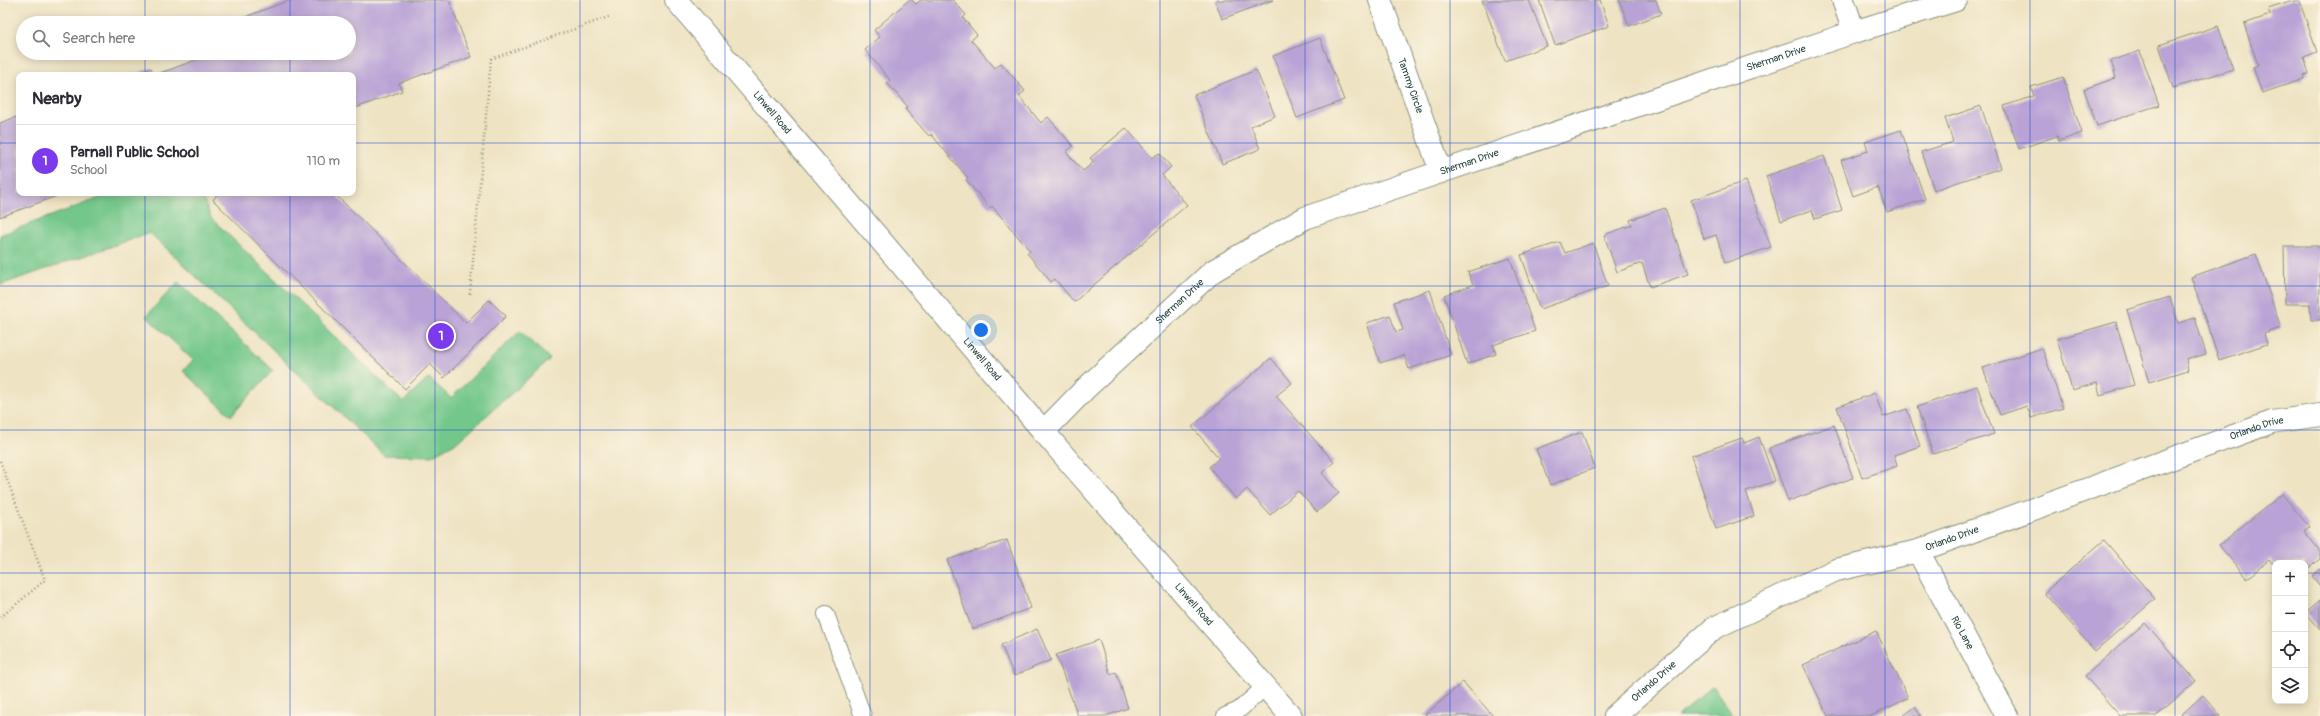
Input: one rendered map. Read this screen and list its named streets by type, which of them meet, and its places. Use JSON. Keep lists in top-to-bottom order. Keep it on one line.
{"streets":{"street":["Sherman Drive","Tammy Circle","Linwell Road","Orlando Drive","Rio Lane"]},"crossings":[["Sherman Drive","Tammy Circle"],["Sherman Drive","Linwell Road"],["Orlando Drive","Rio Lane"]],"page":{"search":"Search here","heading":"Nearby","list":[{"mark":"1","name":"Parnall Public School","note":"School","value":"110 m"}],"pins":"1","map_buttons":["+","−"]}}
